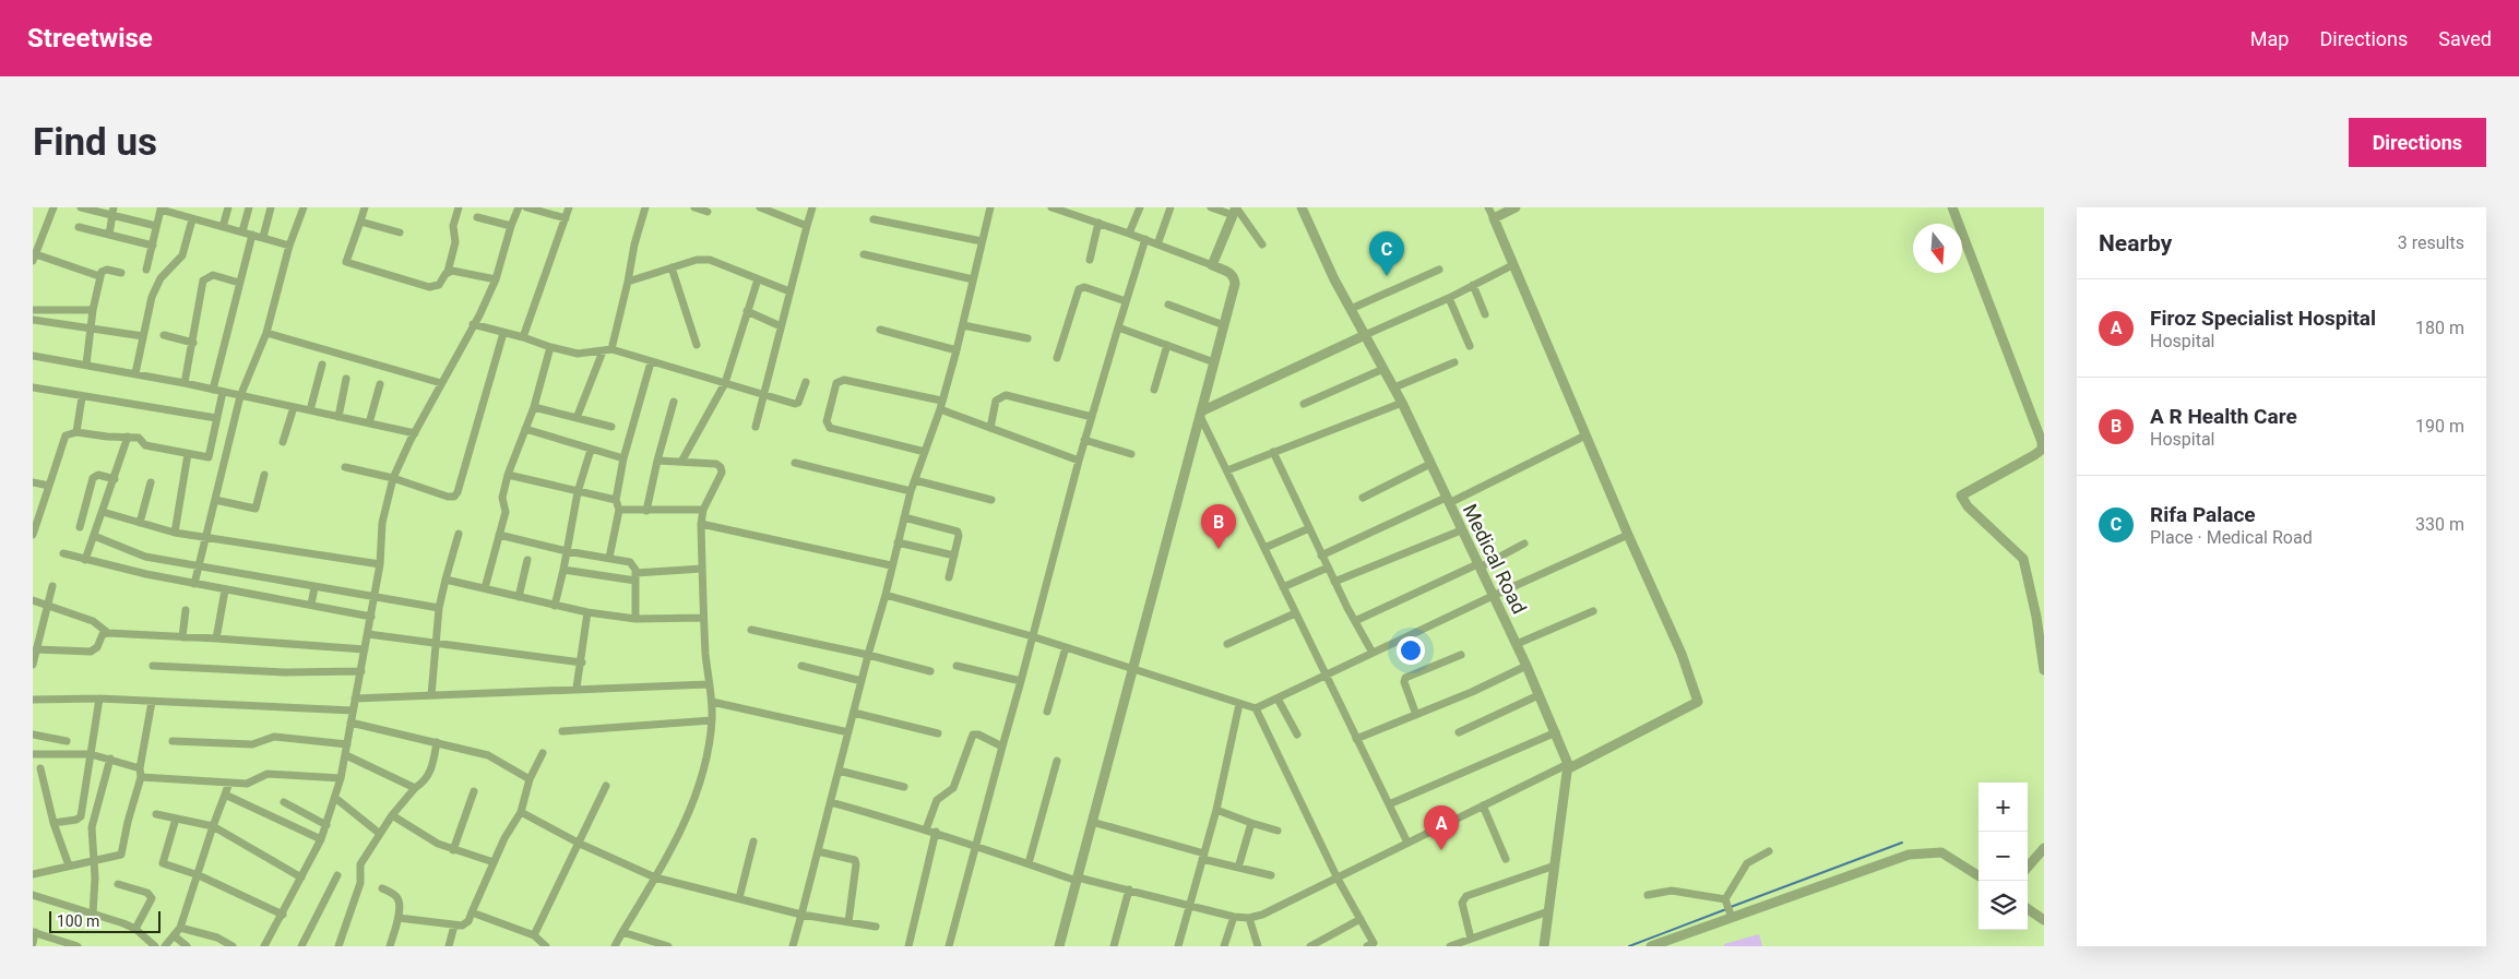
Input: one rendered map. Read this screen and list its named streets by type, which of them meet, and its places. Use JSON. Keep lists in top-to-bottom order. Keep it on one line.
{"streets":{"street":["Medical Road"]},"scale_bar":"100 m","north":"bottom","page":{"header":"Streetwise","nav":["Map","Directions","Saved"],"buttons":"Directions","title":"Find us","heading":["Nearby","3 results"],"pins":["C","B","A"],"list":[{"mark":"A","name":"Firoz Specialist Hospital","note":"Hospital","value":"180 m"},{"mark":"B","name":"A R Health Care","note":"Hospital","value":"190 m"},{"mark":"C","name":"Rifa Palace","note":"Place · Medical Road","value":"330 m"}],"map_buttons":["+","−"],"scale":"100 m"}}
